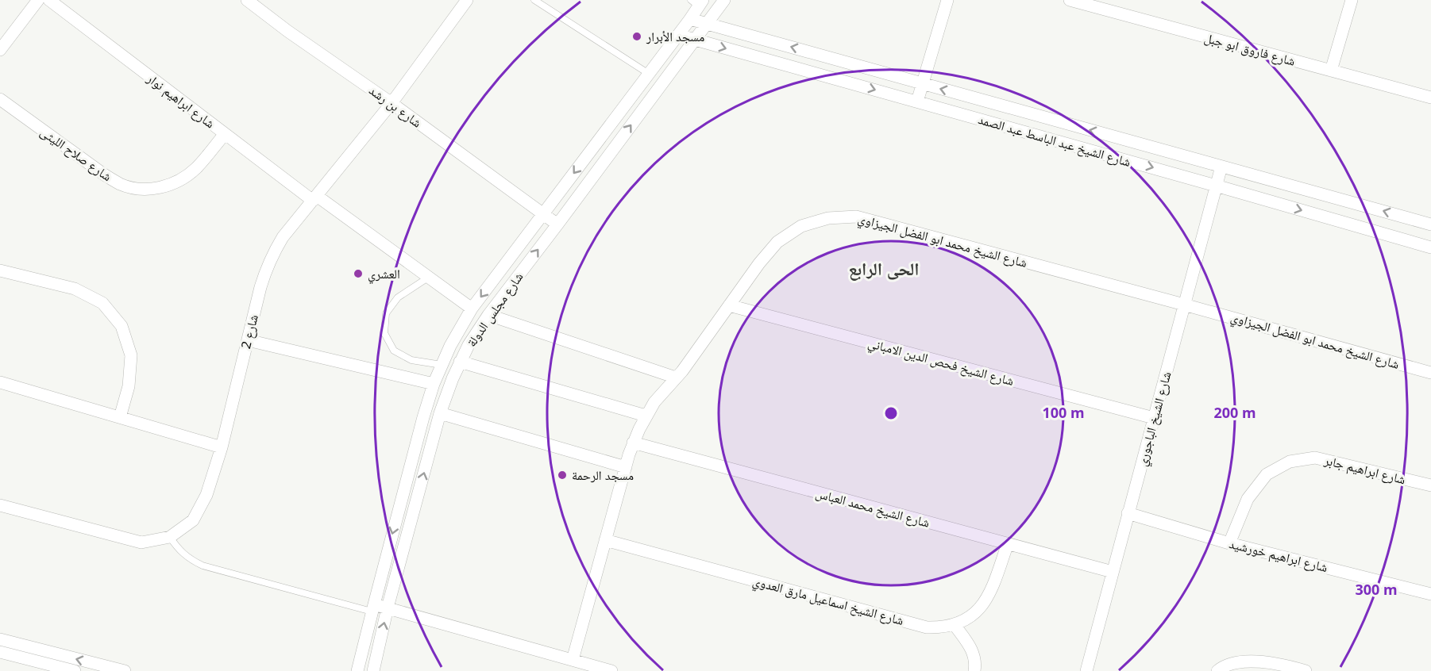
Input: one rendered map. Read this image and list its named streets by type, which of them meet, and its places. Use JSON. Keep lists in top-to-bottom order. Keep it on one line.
{"streets":{"street":["شارع فاروق ابو جبل","شارع ابراهيم نوار","شارع بن رشد","شارع الشيخ عبد الباسط عبد الصمد","شارع صلاح الليثى","شارع الشيخ محمد ابو الفضل الجيزاوي","شارع مجلس الدولة","شارع 2","شارع الشيخ فحص الدين الامباني","شارع الشيخ الباجوري","شارع ابراهيم جابر","شارع الشيخ محمد العباس","شارع ابراهيم خورشيد","شارع الشيخ اسماعيل مارق العدوي"]},"crossings":[["شارع ابراهيم نوار","شارع صلاح الليثى"],["شارع ابراهيم نوار","شارع مجلس الدولة"],["شارع ابراهيم نوار","شارع 2"],["شارع بن رشد","شارع مجلس الدولة"],["شارع بن رشد","شارع 2"],["شارع الشيخ عبد الباسط عبد الصمد","شارع مجلس الدولة"],["شارع الشيخ عبد الباسط عبد الصمد","شارع الشيخ الباجوري"],["شارع الشيخ محمد ابو الفضل الجيزاوي","شارع الشيخ فحص الدين الامباني"],["شارع الشيخ محمد ابو الفضل الجيزاوي","شارع الشيخ الباجوري"],["شارع الشيخ محمد ابو الفضل الجيزاوي","شارع الشيخ محمد العباس"],["شارع الشيخ محمد ابو الفضل الجيزاوي","شارع الشيخ اسماعيل مارق العدوي"],["شارع الشيخ فحص الدين الامباني","شارع الشيخ الباجوري"],["شارع الشيخ الباجوري","شارع الشيخ محمد العباس"],["شارع الشيخ الباجوري","شارع ابراهيم خورشيد"],["شارع ابراهيم جابر","شارع ابراهيم خورشيد"],["شارع الشيخ محمد العباس","شارع الشيخ اسماعيل مارق العدوي"]],"districts":["الحى الرابع"],"places":["مسجد الأبرار","العشري","مسجد الرحمة"],"rings":["100 m","200 m","300 m"]}
